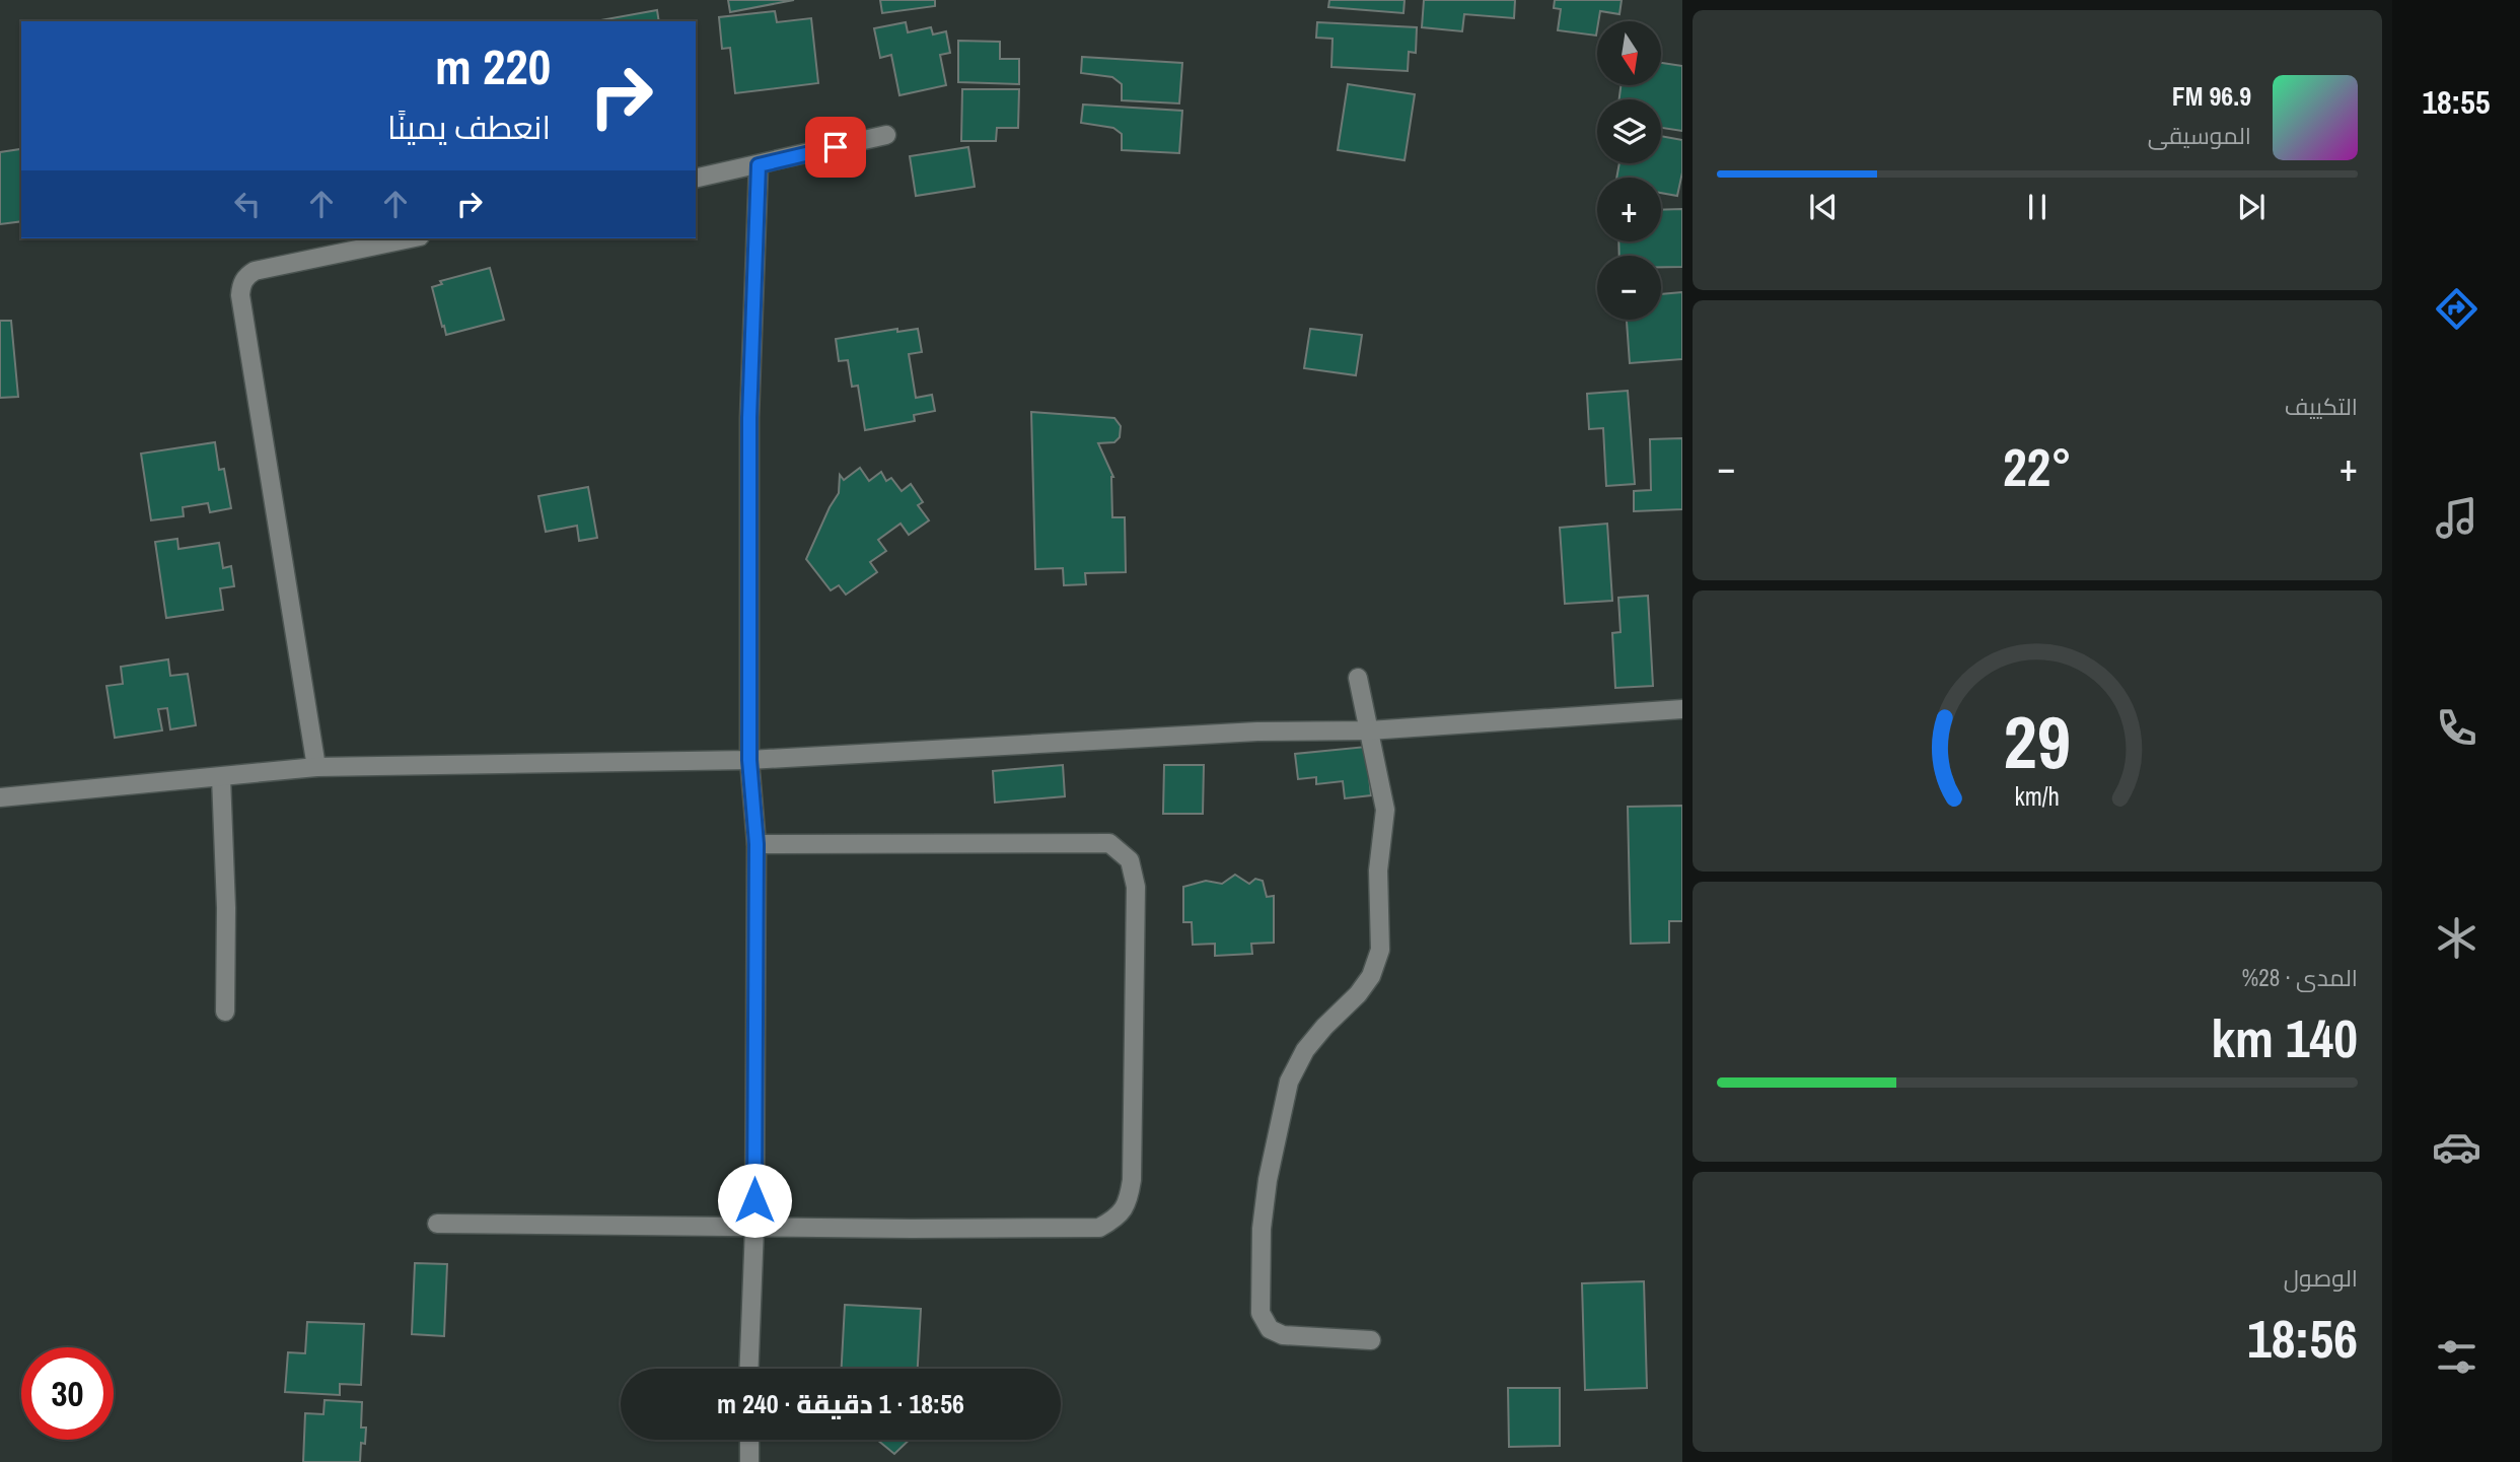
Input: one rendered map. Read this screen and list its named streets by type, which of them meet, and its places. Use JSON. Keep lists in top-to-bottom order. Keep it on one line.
{"north":"bottom","page":{"tabs":"18:55","map_buttons":["+","−"],"turn":["220 m","انعطف يمينًا"],"song":["96.9 FM","الموسيقى"],"tile":["التكييف",["المدى · 28%","140 km"],["الوصول","18:56"]],"heat":["−","22°","+"],"limit":"30","trip":"18:56 · 1 دقيقة · 240 m","gauge":["29","km/h"]}}
